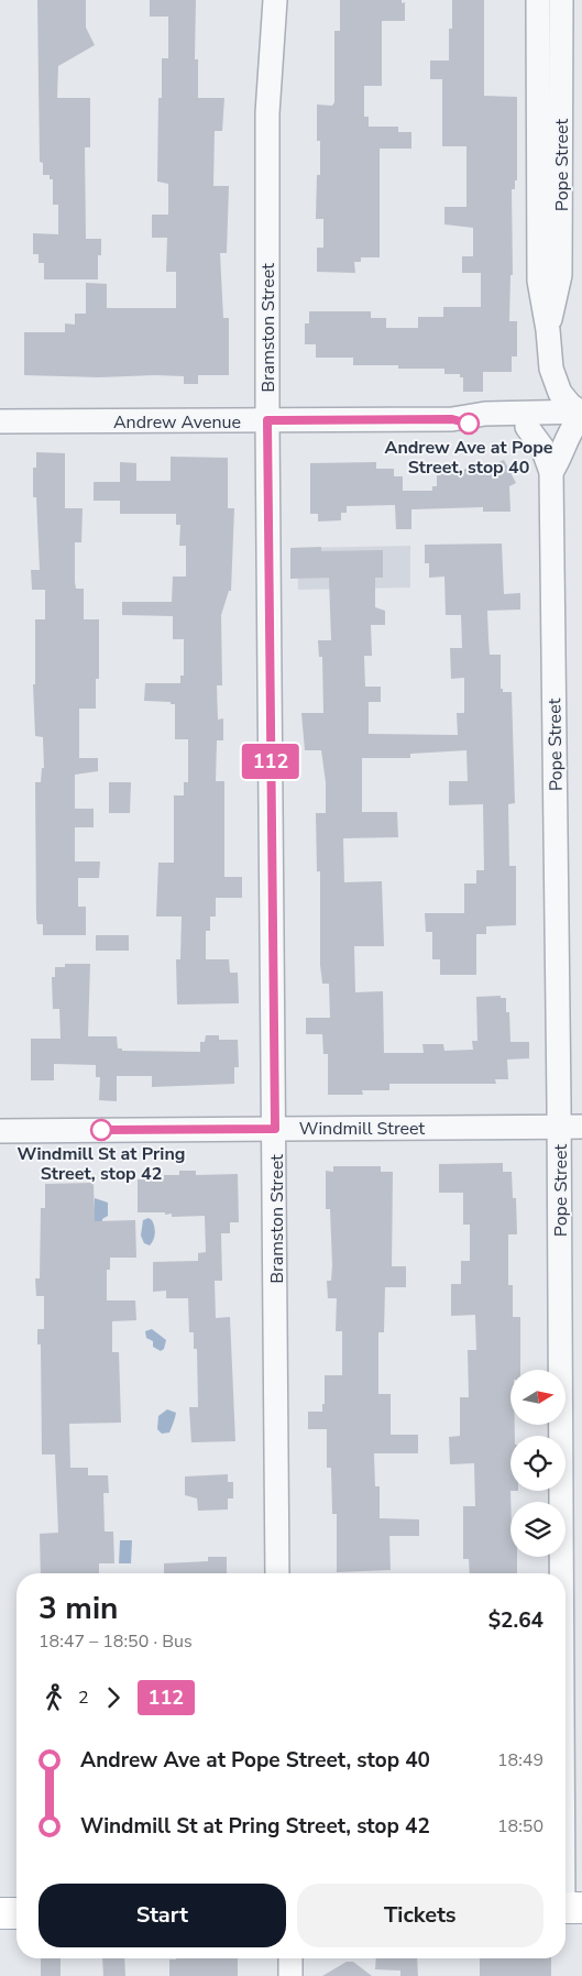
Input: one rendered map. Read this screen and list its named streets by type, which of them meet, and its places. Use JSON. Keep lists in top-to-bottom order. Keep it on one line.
{"streets":{"street":["Pope Street","Bramston Street","Andrew Avenue","Windmill Street"]},"crossings":[["Pope Street","Andrew Avenue"],["Pope Street","Windmill Street"],["Bramston Street","Andrew Avenue"],["Bramston Street","Windmill Street"]],"places":["Andrew Ave at Pope Street, stop 40","Windmill St at Pring Street, stop 42"],"lines":["bus line 112"],"north":"right","page":{"on_map":"112","heading":["3 min","18:47 – 18:50 · Bus","$2.64"],"legs":["2","112"],"list":[{"name":"Andrew Ave at Pope Street, stop 40","value":"18:49"},{"name":"Windmill St at Pring Street, stop 42","value":"18:50"}],"buttons":["Start","Tickets"]}}
